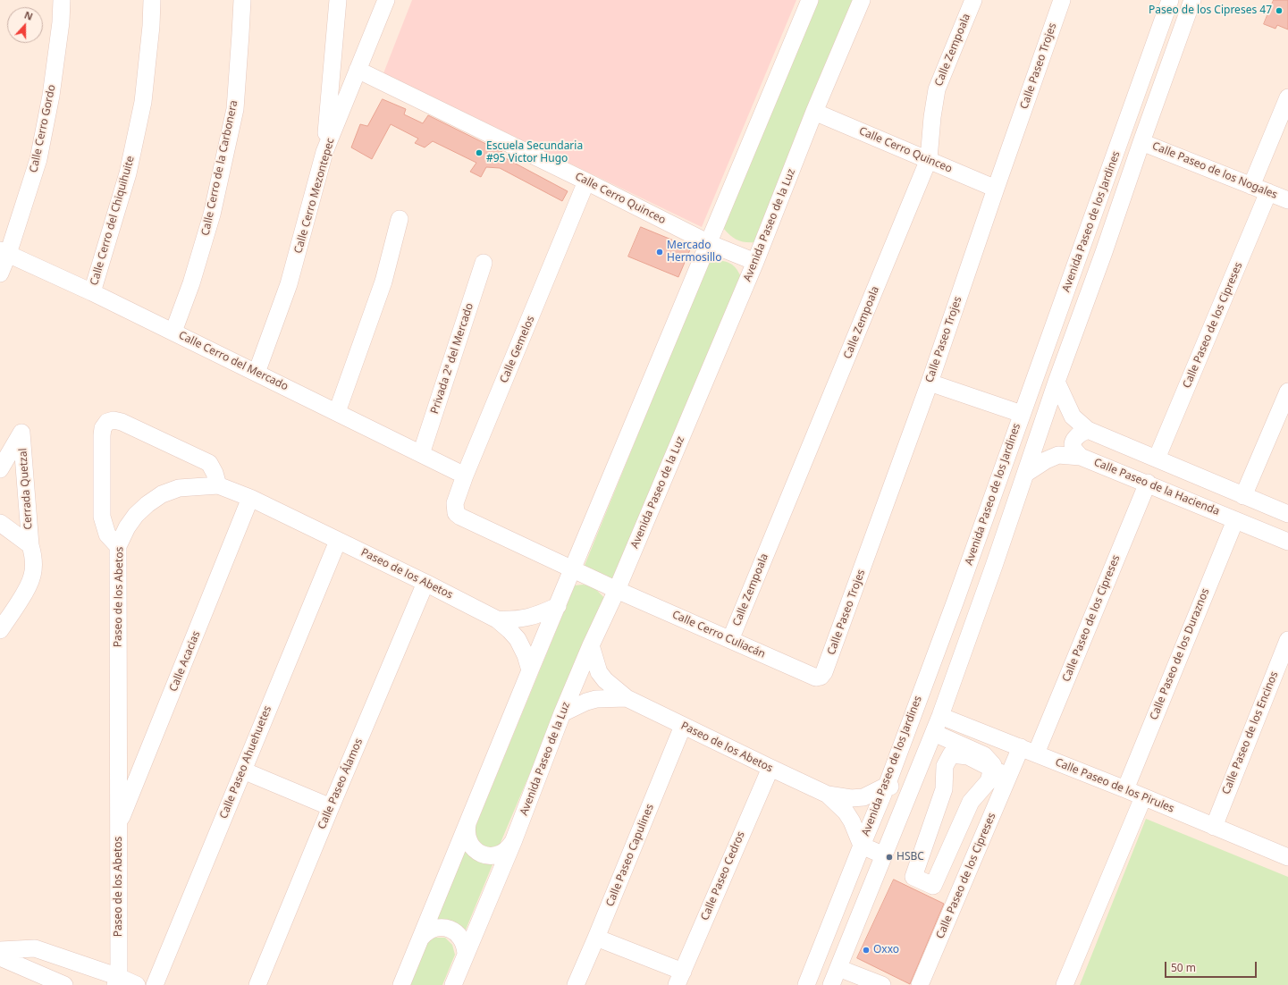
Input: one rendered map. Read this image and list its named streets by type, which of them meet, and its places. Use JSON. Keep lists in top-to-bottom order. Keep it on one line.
{"streets":{"street":["Calle Zempoala","Calle Paseo Trojes","Calle Cerro Gordo","Calle Cerro Quinceo","Calle Cerro de la Carbonera","Calle Paseo de los Nogales","Calle Cerro Mezontepec","Calle Cerro del Chiquihuite","Avenida Paseo de los Jardines","Avenida Paseo de la Luz","Calle Paseo de los Cipreses","Calle Gemelos","Privada 2ª del Mercado","Calle Cerro del Mercado","Calle Paseo de la Hacienda","Cerrada Quetzal","Paseo de los Abetos","Calle Cerro Culiacán","Calle Paseo de los Duraznos","Calle Acacias","Calle Paseo de los Encinos","Calle Paseo Ahuehuetes","Calle Paseo Álamos","Calle Paseo de los Pirules","Calle Paseo Capulines","Calle Paseo Cedros"]},"crossings":[["Calle Zempoala","Calle Cerro Quinceo"],["Calle Zempoala","Calle Cerro Culiacán"],["Calle Paseo Trojes","Calle Cerro Quinceo"],["Calle Paseo Trojes","Calle Cerro Culiacán"],["Calle Cerro Gordo","Calle Cerro del Mercado"],["Calle Cerro Quinceo","Calle Cerro Mezontepec"],["Calle Cerro Quinceo","Avenida Paseo de la Luz"],["Calle Cerro Quinceo","Calle Gemelos"],["Calle Cerro de la Carbonera","Calle Cerro del Mercado"],["Calle Paseo de los Nogales","Avenida Paseo de los Jardines"],["Calle Paseo de los Nogales","Calle Paseo de los Cipreses"],["Calle Cerro Mezontepec","Calle Cerro del Mercado"],["Calle Cerro del Chiquihuite","Calle Cerro del Mercado"],["Avenida Paseo de los Jardines","Calle Paseo de la Hacienda"],["Avenida Paseo de los Jardines","Paseo de los Abetos"],["Avenida Paseo de los Jardines","Calle Paseo de los Pirules"],["Avenida Paseo de la Luz","Paseo de los Abetos"],["Avenida Paseo de la Luz","Calle Cerro Culiacán"],["Calle Paseo de los Cipreses","Calle Paseo de la Hacienda"],["Calle Paseo de los Cipreses","Calle Paseo de los Pirules"],["Calle Gemelos","Calle Cerro del Mercado"],["Calle Gemelos","Calle Cerro Culiacán"],["Privada 2ª del Mercado","Calle Cerro del Mercado"],["Calle Paseo de la Hacienda","Calle Paseo de los Duraznos"],["Paseo de los Abetos","Calle Acacias"],["Paseo de los Abetos","Calle Paseo Ahuehuetes"],["Paseo de los Abetos","Calle Paseo Álamos"],["Paseo de los Abetos","Calle Paseo Capulines"],["Paseo de los Abetos","Calle Paseo Cedros"],["Calle Paseo de los Duraznos","Calle Paseo de los Pirules"],["Calle Paseo de los Encinos","Calle Paseo de los Pirules"]],"places":["Paseo de los Cipreses 47","Escuela Secundaria #95 Victor Hugo","Mercado Hermosillo","HSBC","Oxxo"],"scale_bar":"50 m","north":"top"}
